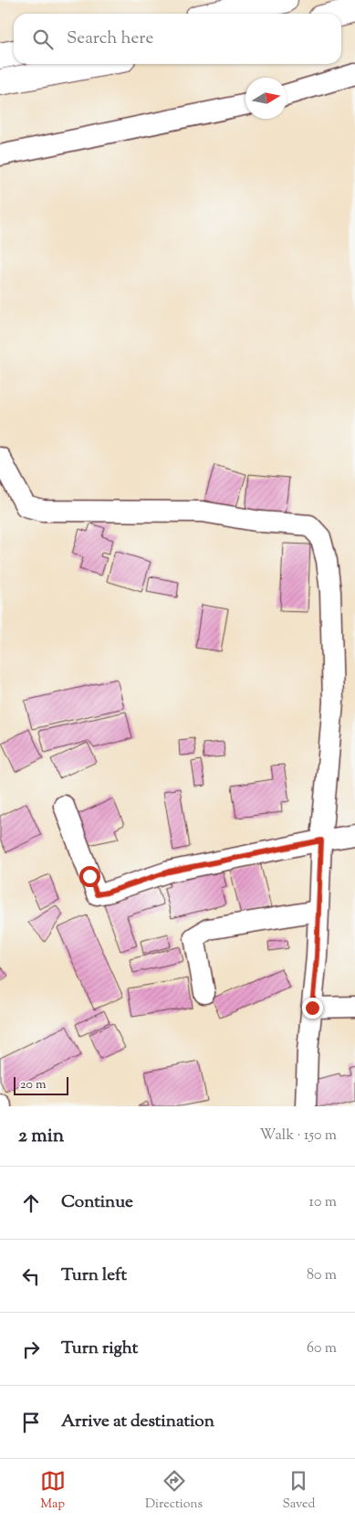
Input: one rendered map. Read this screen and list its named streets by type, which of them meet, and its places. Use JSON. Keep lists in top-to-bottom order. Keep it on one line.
{"scale_bar":"20 m","north":"right","page":{"search":"Search here","scale":"20 m","heading":["2 min","Walk · 150 m"],"list":[["Continue","10 m"],["Turn left","80 m"],["Turn right","60 m"],"Arrive at destination"],"nav":["Map","Directions","Saved"]}}
